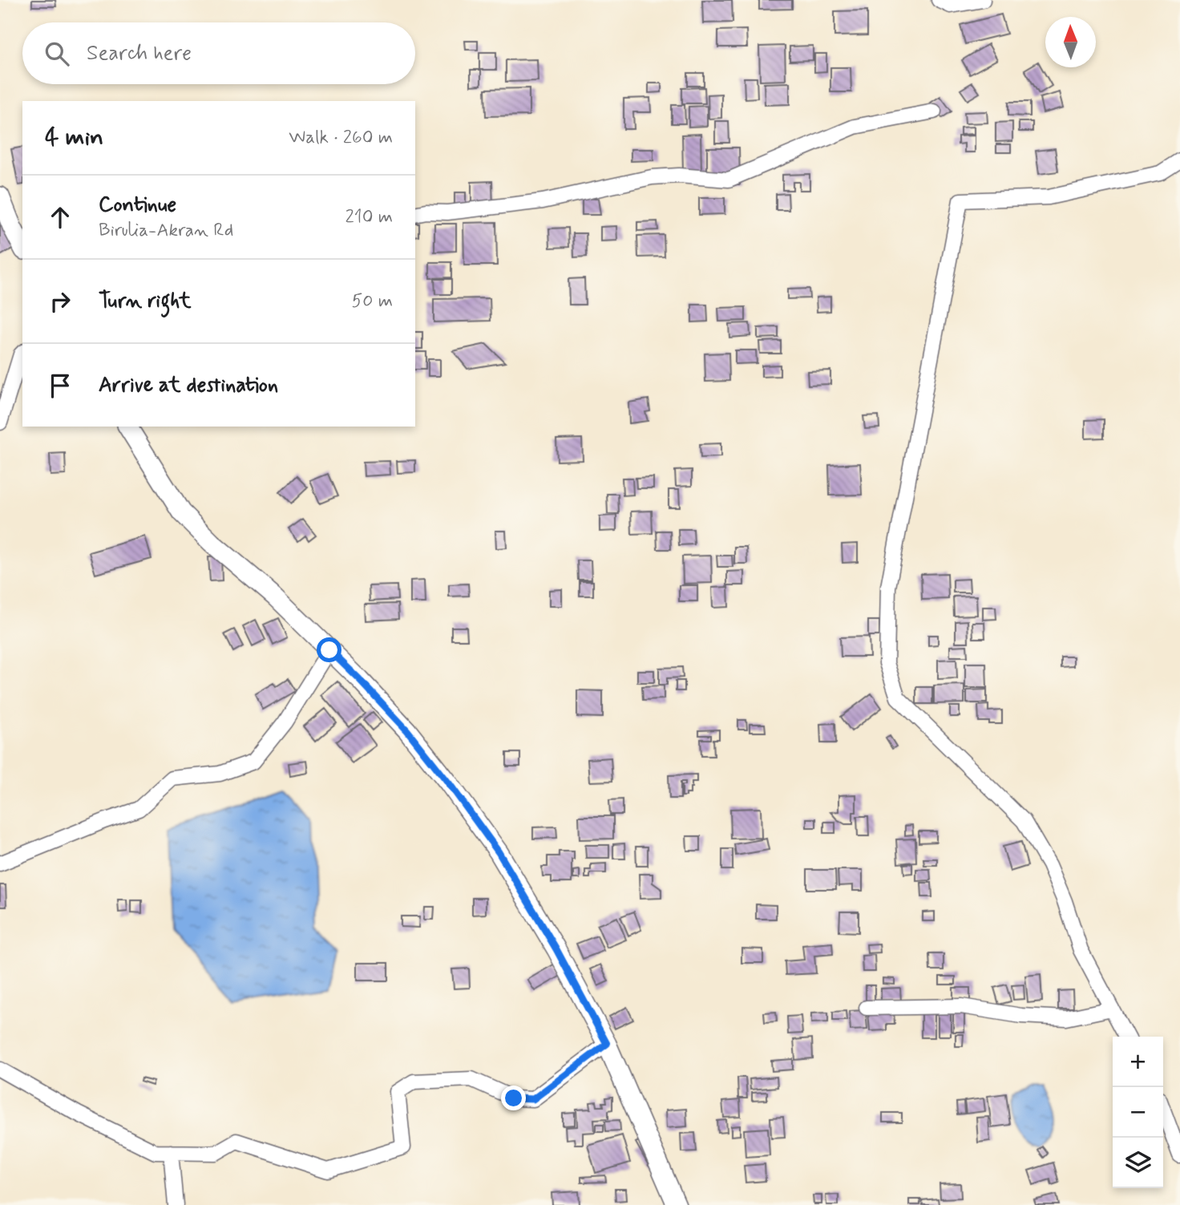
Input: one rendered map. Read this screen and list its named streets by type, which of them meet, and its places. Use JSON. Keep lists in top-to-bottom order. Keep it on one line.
{"north":"top","page":{"search":"Search here","heading":["4 min","Walk · 260 m"],"list":[["Continue","Birulia-Akran Rd","210 m"],["Turn right","50 m"],"Arrive at destination"],"map_buttons":["+","−"]}}
